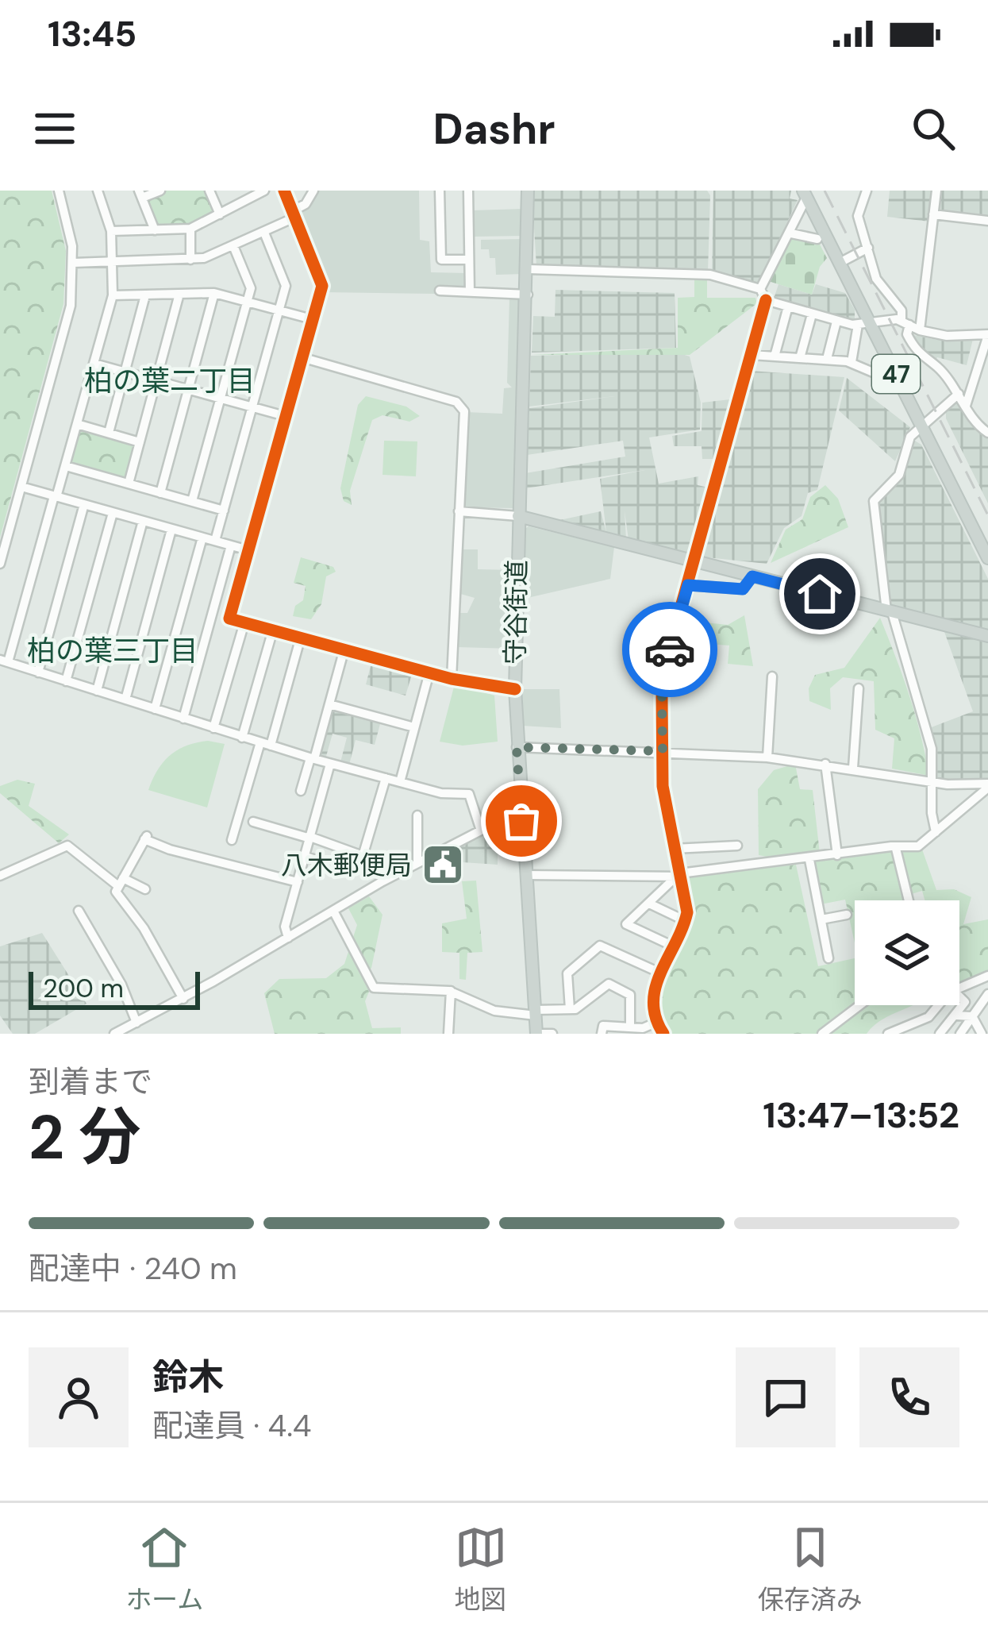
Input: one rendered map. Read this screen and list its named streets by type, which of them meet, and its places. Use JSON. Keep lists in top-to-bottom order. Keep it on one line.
{"streets":{"main road":["47","守谷街道"]},"districts":["柏の葉二丁目","柏の葉三丁目"],"places":{"public building":["八木郵便局"]},"scale_bar":"200 m","page":{"status":"13:45","header":"Dashr","scale":"200 m","heading":["2 分","到着まで","13:47–13:52"],"panel":["鈴木","配達員 · 4.4"],"bar":"配達中 · 240 m","tabs":["ホーム","地図","保存済み"]}}
